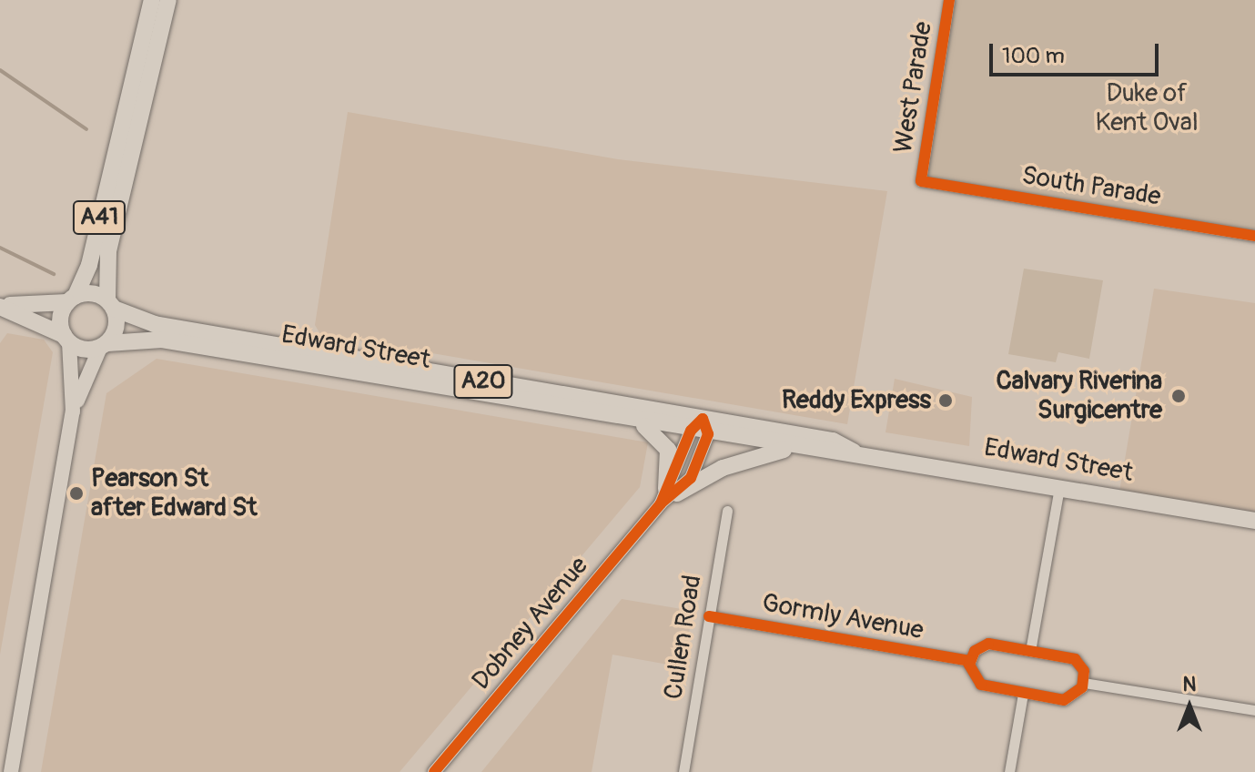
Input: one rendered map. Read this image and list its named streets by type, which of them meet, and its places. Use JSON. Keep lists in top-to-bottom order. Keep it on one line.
{"streets":{"highway":["A41","Edward Street","A20"],"street":["West Parade","South Parade","Gormly Avenue","Dobney Avenue","Cullen Road"]},"crossings":[["West Parade","South Parade"],["A41","Edward Street"],["A41","A20"],["Edward Street","A20"],["Edward Street","Dobney Avenue"],["Gormly Avenue","Cullen Road"]],"parks":["Duke of Kent Oval"],"places":["Calvary Riverina Surgicentre","Reddy Express","Pearson St after Edward St"],"scale_bar":"100 m","north":"top"}
